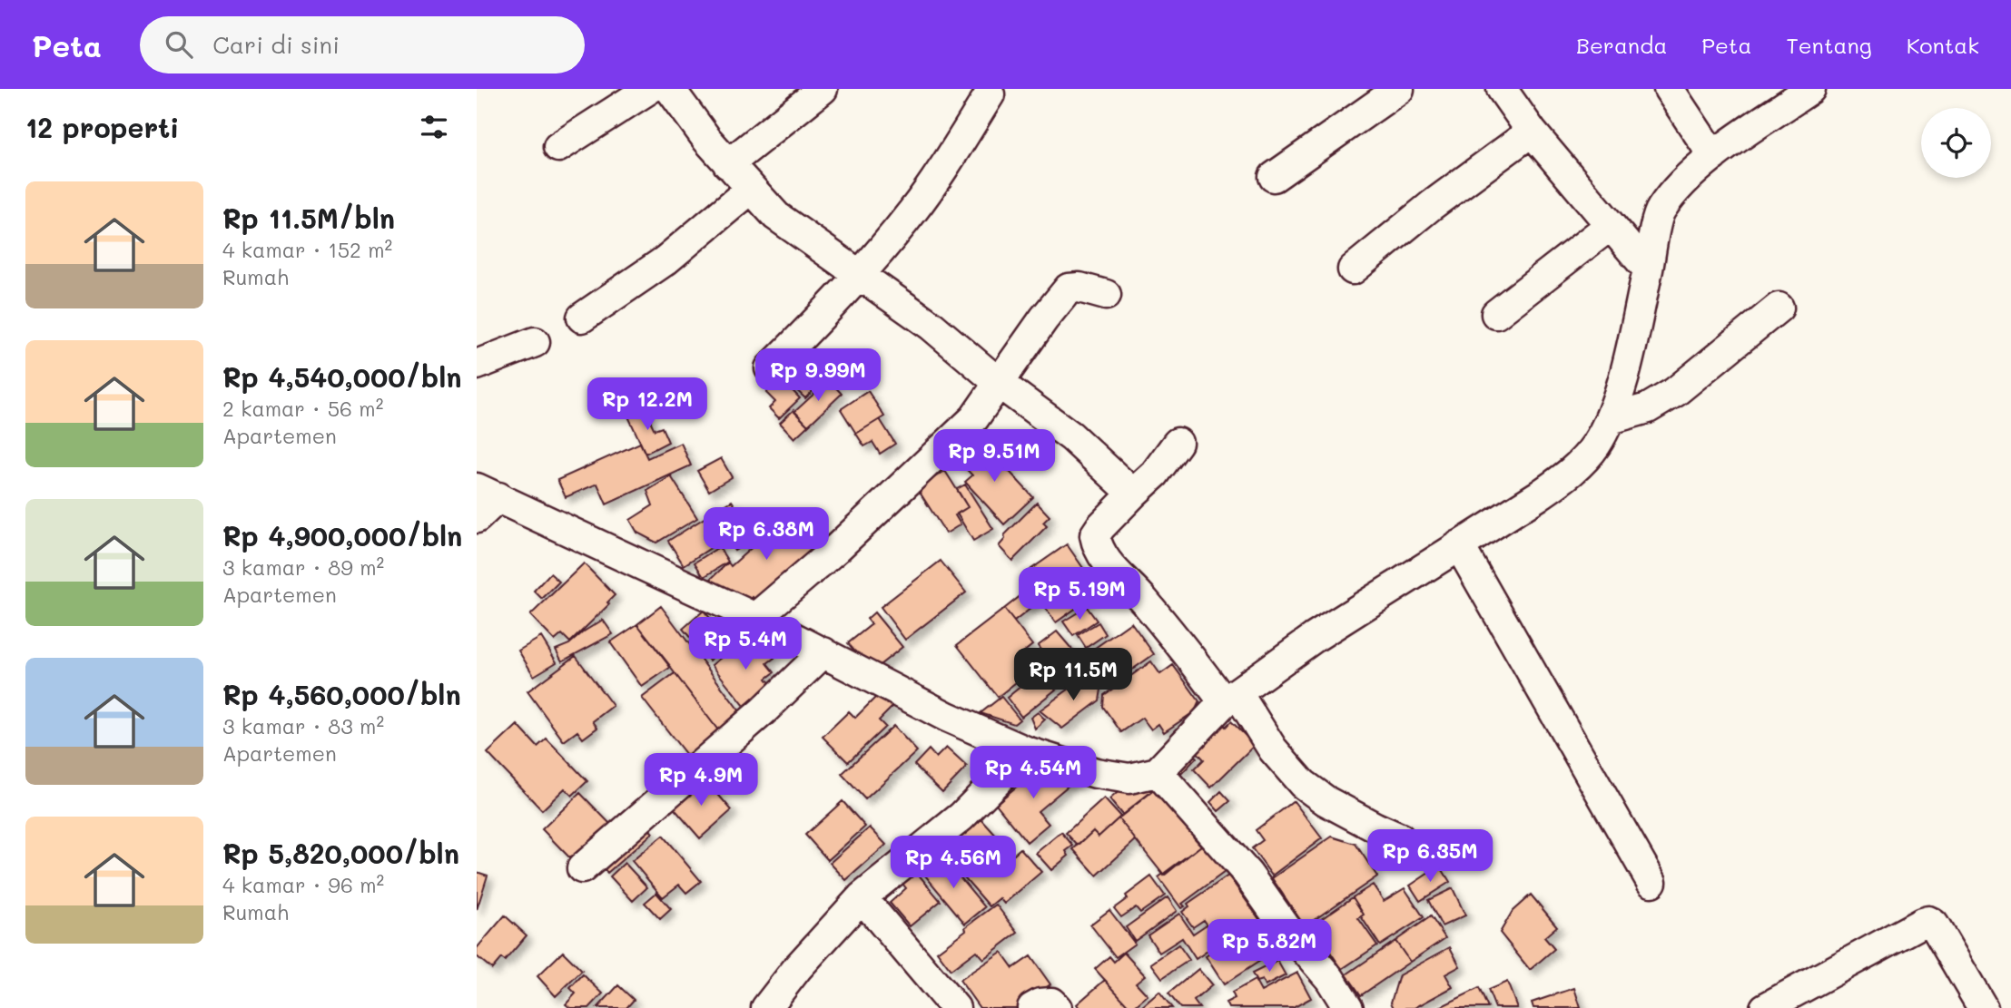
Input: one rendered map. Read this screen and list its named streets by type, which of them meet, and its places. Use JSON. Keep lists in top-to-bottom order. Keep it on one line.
{"page":{"header":"Peta","search":"Cari di sini","nav":["Beranda","Peta","Tentang","Kontak"],"heading":"12 properti","list":[{"name":"Rp 11.5M/bln","note":"4 kamar · 152 m² · Rumah"},{"name":"Rp 4,540,000/bln","note":"2 kamar · 56 m² · Apartemen"},{"name":"Rp 4,900,000/bln","note":"3 kamar · 89 m² · Apartemen"},{"name":"Rp 4,560,000/bln","note":"3 kamar · 83 m² · Apartemen"},{"name":"Rp 5,820,000/bln","note":"4 kamar · 96 m² · Rumah"}],"price":["Rp 9.99M","Rp 12.2M","Rp 9.51M","Rp 6.38M","Rp 5.19M","Rp 5.4M","Rp 11.5M","Rp 4.54M","Rp 4.9M","Rp 6.35M","Rp 4.56M","Rp 5.82M"]}}
